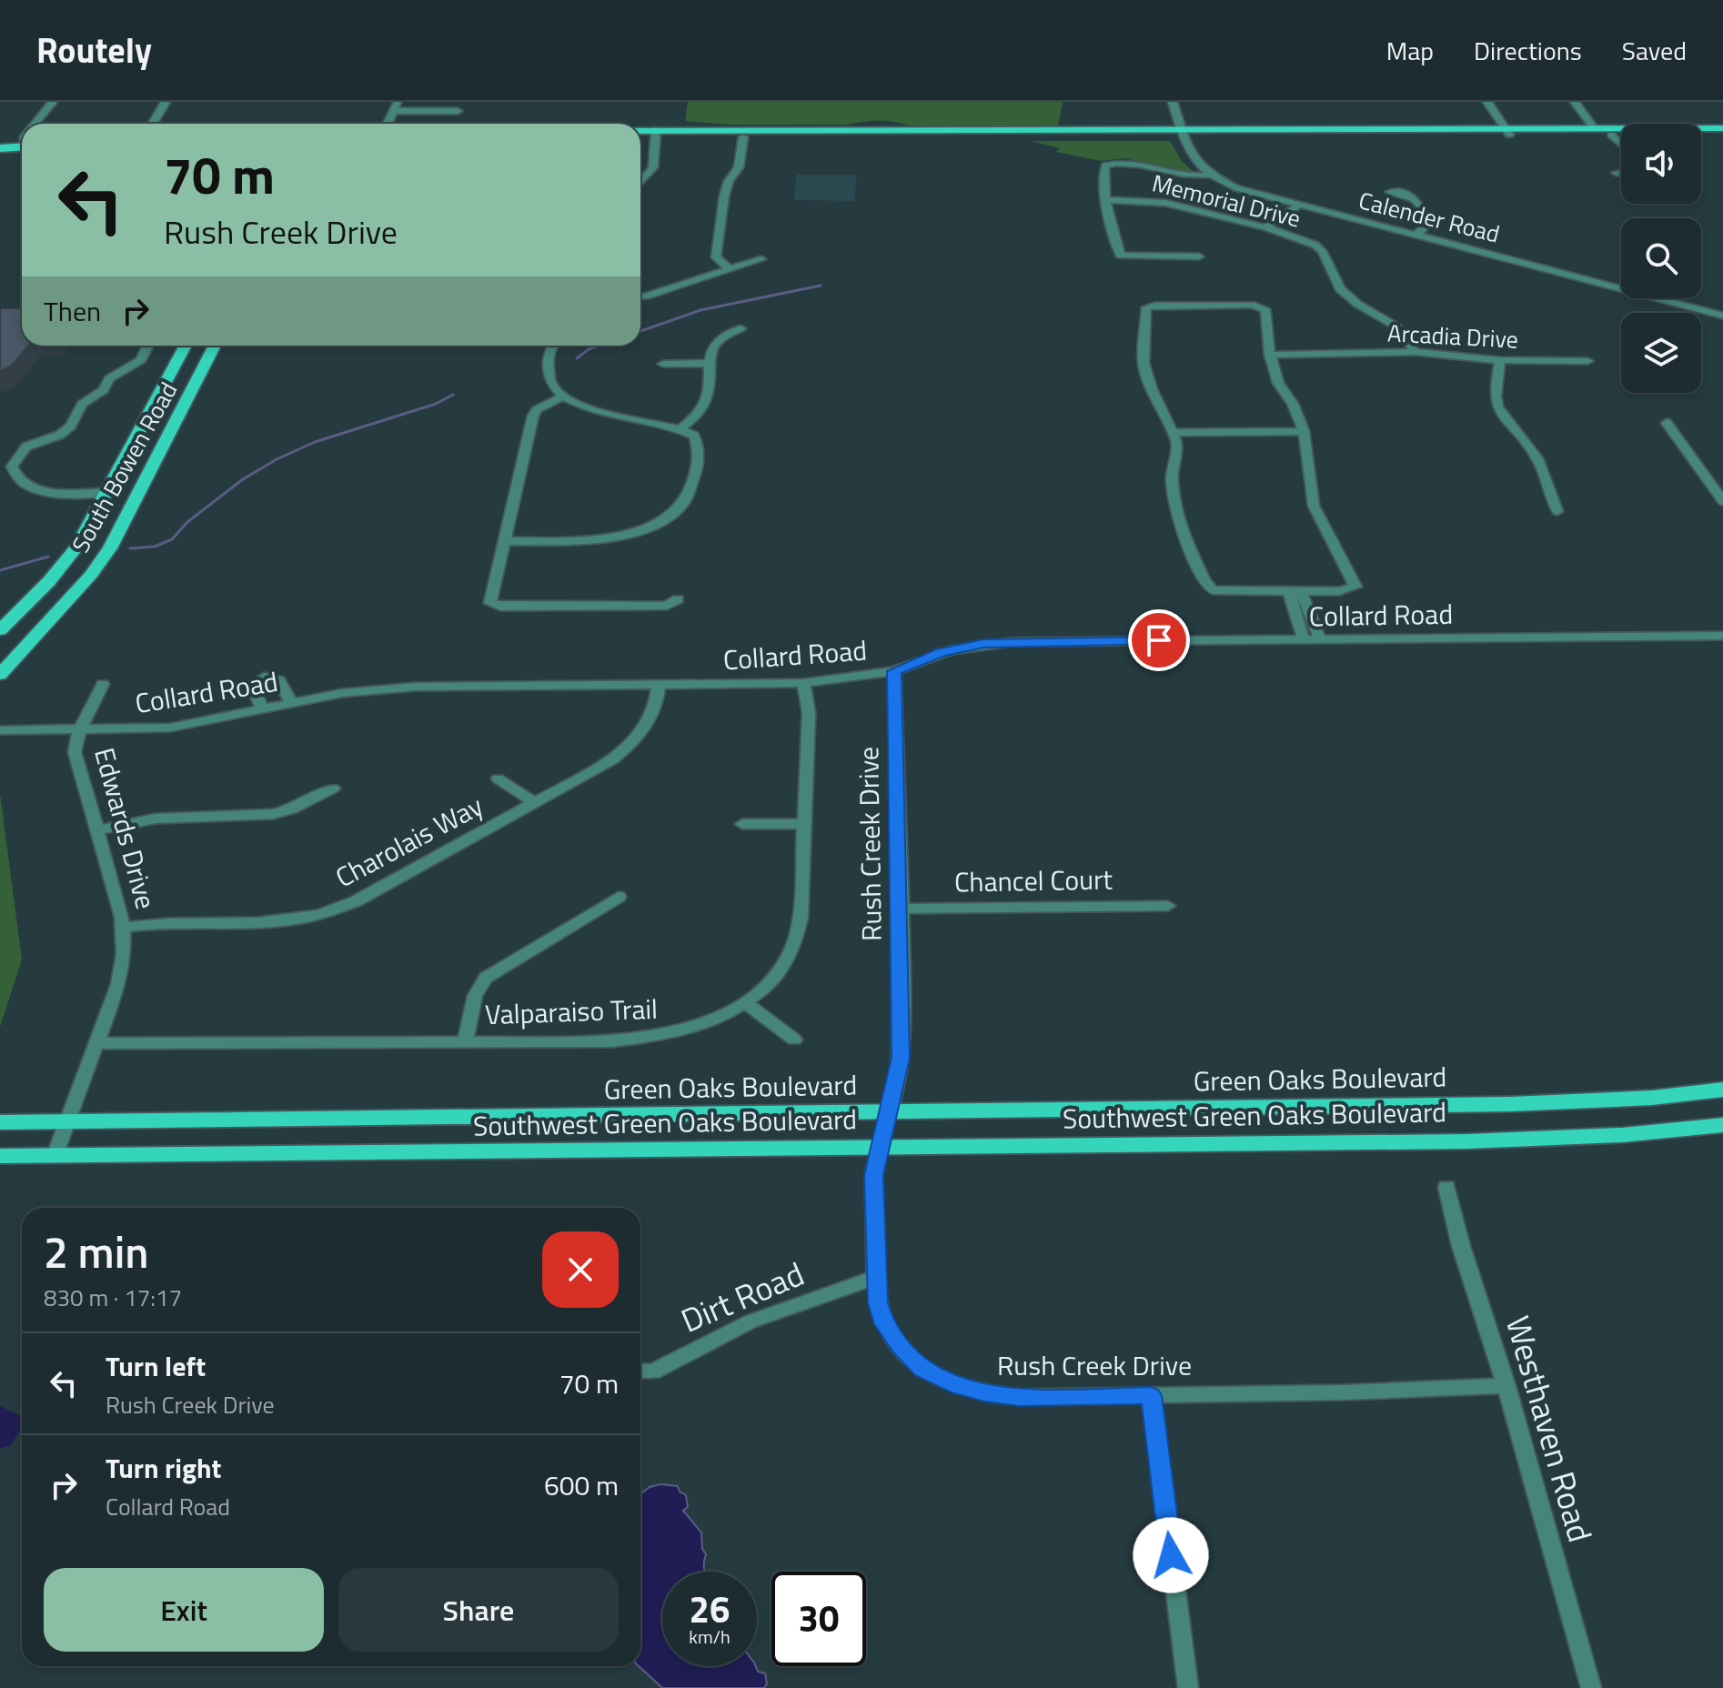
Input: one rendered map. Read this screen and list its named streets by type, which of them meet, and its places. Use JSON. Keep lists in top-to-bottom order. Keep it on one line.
{"streets":{"main road":["South Bowen Road","Green Oaks Boulevard","Southwest Green Oaks Boulevard"],"street":["Memorial Drive","Calender Road","Arcadia Drive","Collard Road","Edwards Drive","Charolais Way","Rush Creek Drive","Chancel Court","Valparaiso Trail","Dirt Road","Westhaven Road"]},"crossings":[["Memorial Drive","Arcadia Drive"],["Collard Road","Edwards Drive"],["Collard Road","Charolais Way"],["Collard Road","Rush Creek Drive"],["Collard Road","Valparaiso Trail"],["Edwards Drive","Charolais Way"],["Edwards Drive","Valparaiso Trail"],["Edwards Drive","Green Oaks Boulevard"],["Edwards Drive","Southwest Green Oaks Boulevard"],["Rush Creek Drive","Chancel Court"],["Rush Creek Drive","Green Oaks Boulevard"],["Rush Creek Drive","Southwest Green Oaks Boulevard"],["Rush Creek Drive","Dirt Road"],["Rush Creek Drive","Westhaven Road"]],"page":{"header":"Routely","nav":["Map","Directions","Saved"],"turn":["70 m","Rush Creek Drive"],"then":"Then","heading":["2 min","830 m · 17:17"],"list":[{"name":"Turn left","note":"Rush Creek Drive","value":"70 m"},{"name":"Turn right","note":"Collard Road","value":"600 m"}],"buttons":["Exit","Share"],"speed":"26 km/h","limit":"30"}}
